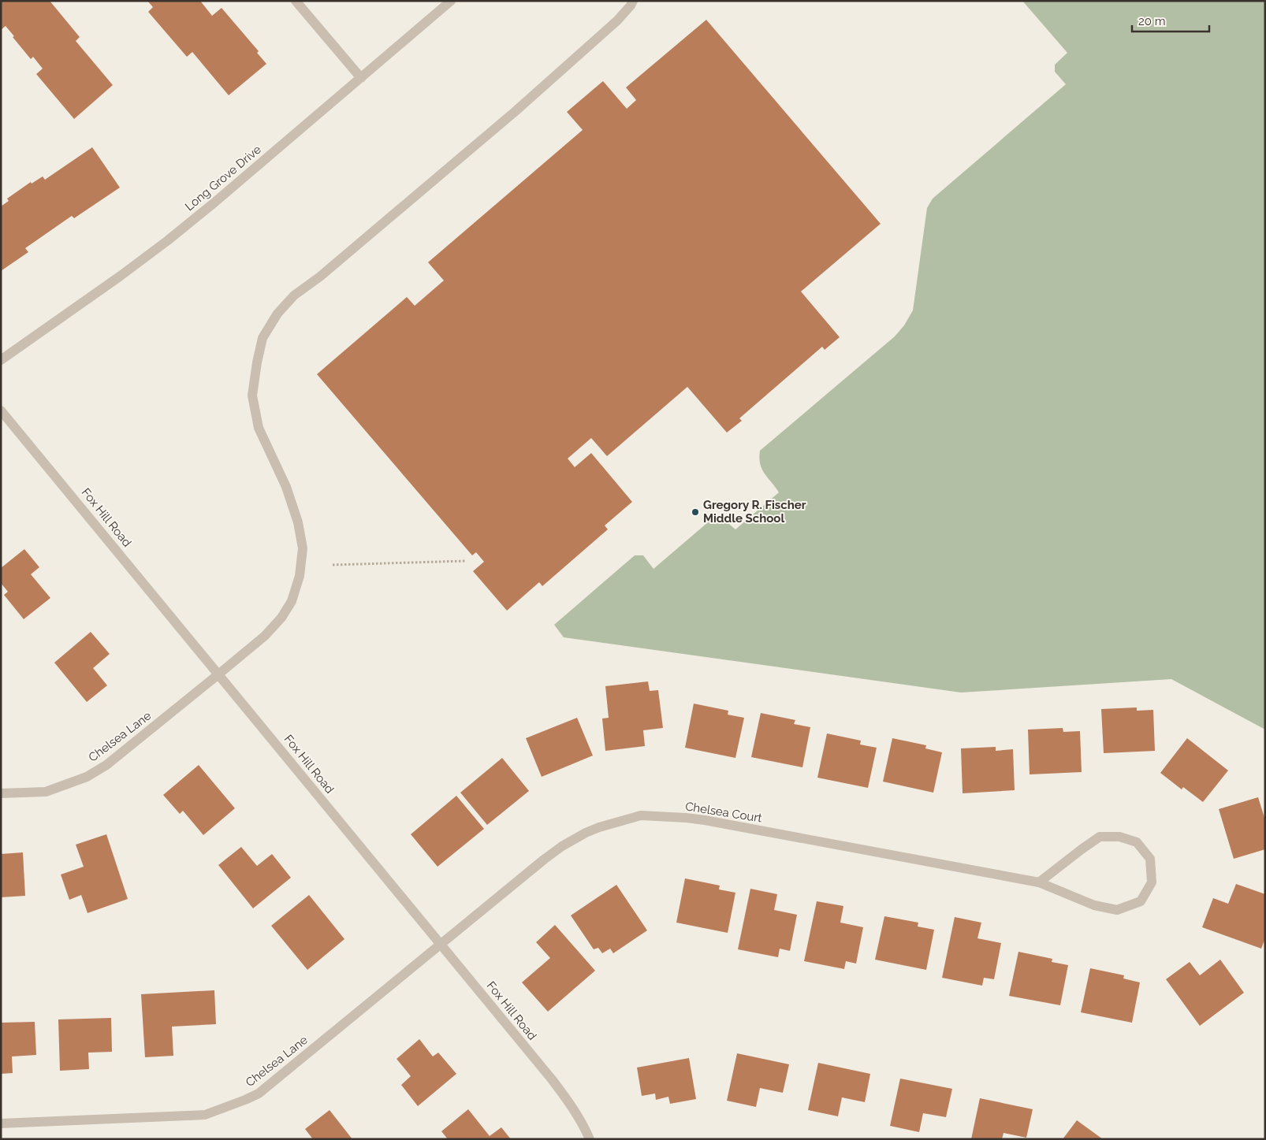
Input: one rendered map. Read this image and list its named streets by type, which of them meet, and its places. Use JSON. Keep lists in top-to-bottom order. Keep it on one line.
{"streets":{"street":["Long Grove Drive","Fox Hill Road","Chelsea Lane","Chelsea Court"]},"crossings":[["Fox Hill Road","Chelsea Lane"],["Fox Hill Road","Chelsea Court"],["Chelsea Lane","Chelsea Court"]],"places":["Gregory R. Fischer Middle School"],"scale_bar":"20 m"}
